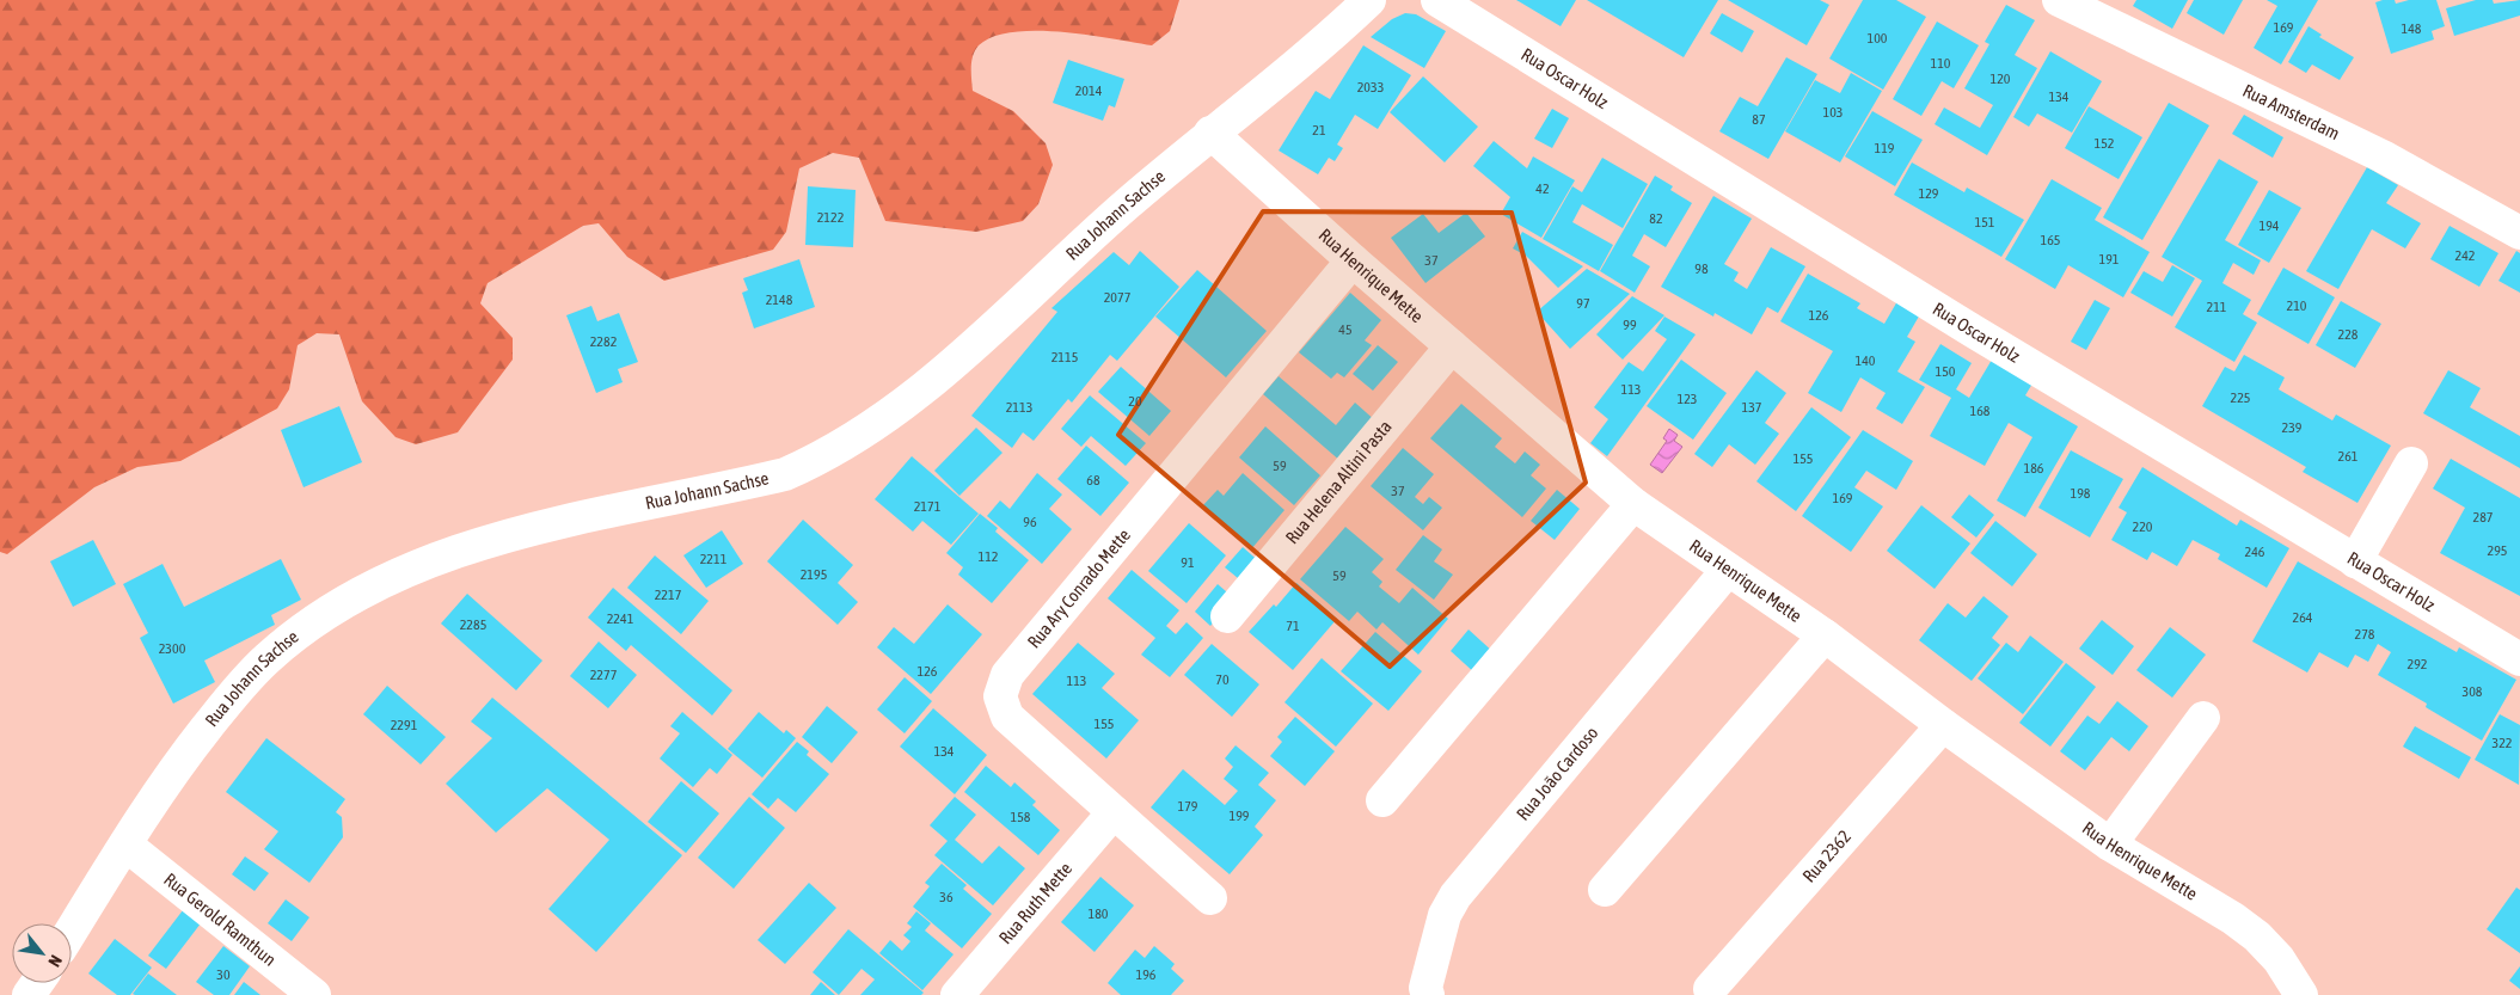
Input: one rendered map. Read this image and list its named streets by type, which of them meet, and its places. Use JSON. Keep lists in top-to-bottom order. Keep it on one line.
{"streets":{"street":["Rua Oscar Holz","Rua Amsterdam","Rua Johann Sachse","Rua Henrique Mette","Rua Helena Altini Pasta","Rua Ary Conrado Mette","Rua João Cardoso","Rua 2362","Rua Ruth Mette","Rua Gerold Ramthun"]},"crossings":[["Rua Johann Sachse","Rua Henrique Mette"],["Rua Johann Sachse","Rua Gerold Ramthun"],["Rua Henrique Mette","Rua Helena Altini Pasta"],["Rua Henrique Mette","Rua Ary Conrado Mette"],["Rua Henrique Mette","Rua João Cardoso"],["Rua Henrique Mette","Rua 2362"],["Rua Ary Conrado Mette","Rua Ruth Mette"]],"house_numbers":["169","148","100","110","120","2033","2014","134","103","87","21","152","119","42","129","2122","82","151","194","165","242","191","37","98","2077","2148","97","210","211","126","99","45","228","2282","2115","140","150","113","225","123","20","2113","137","168","239","261","155","59","186","68","37","198","169","2171","287","96","220","295","246","112","2211","91","2195","59","2217","264","2241","2285","71","278","2300","292","126","2277","70","113","308","155","2291","322","134","179","199","158","36","180","30","196"],"north":"bottom right"}
